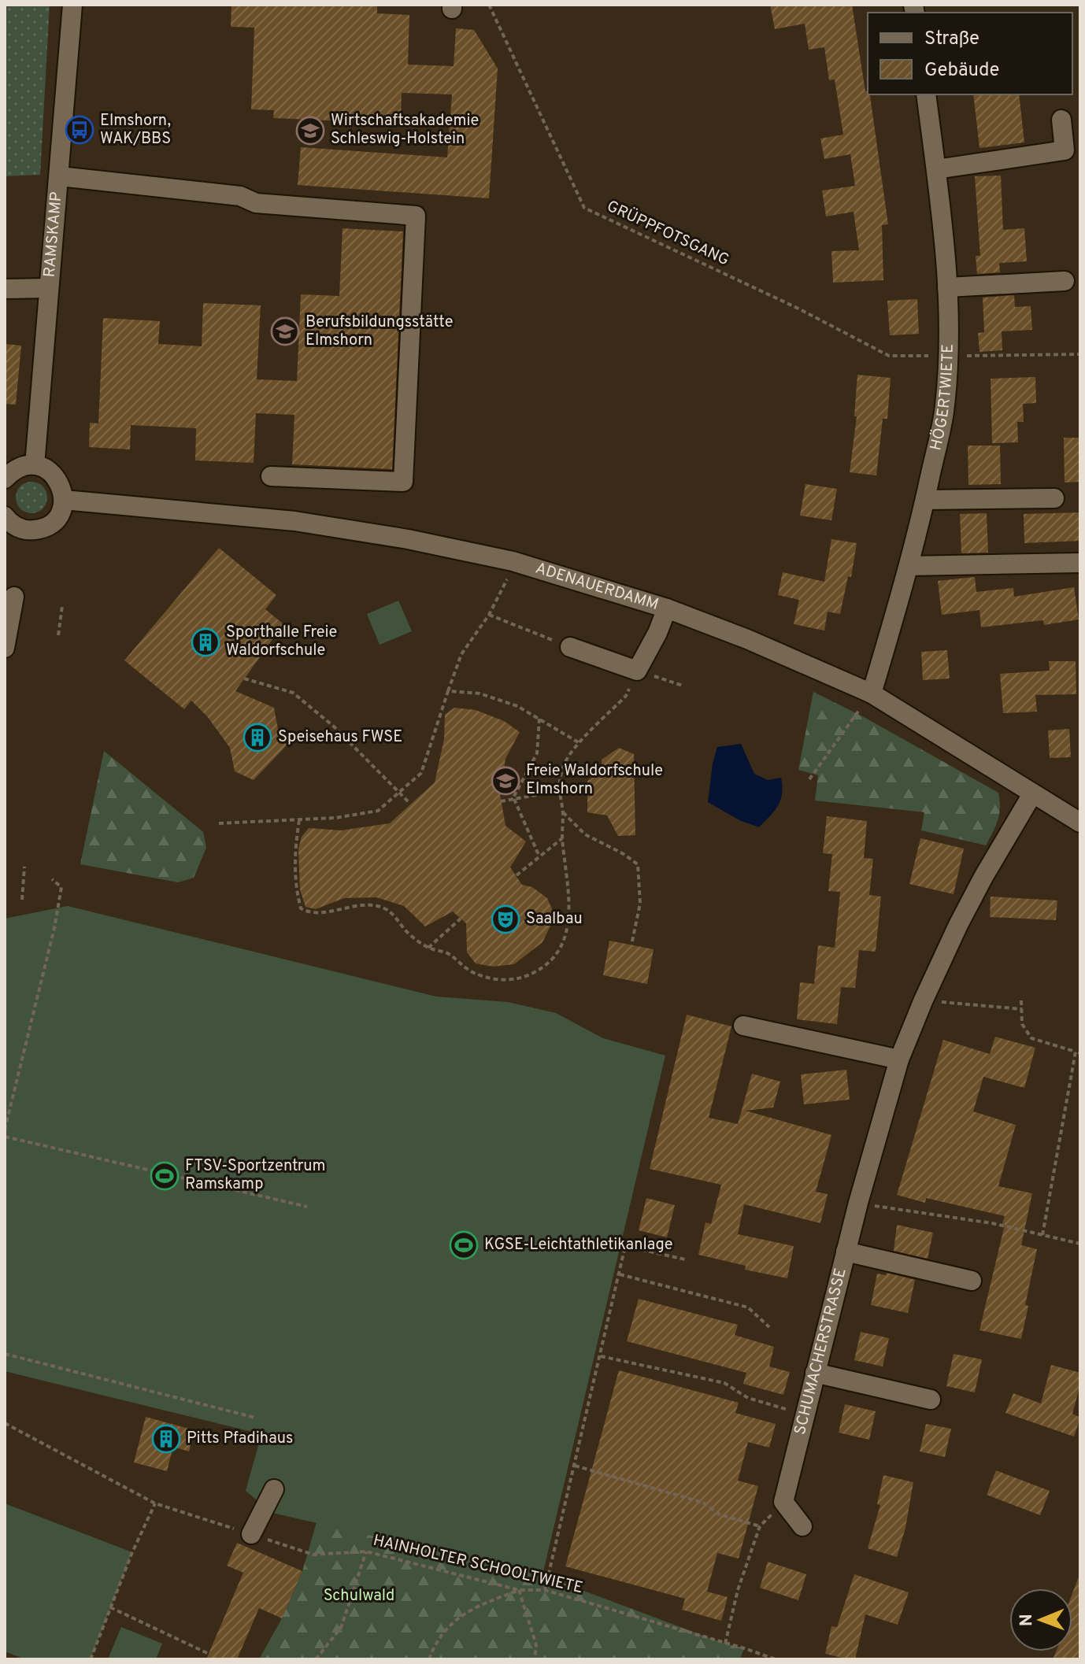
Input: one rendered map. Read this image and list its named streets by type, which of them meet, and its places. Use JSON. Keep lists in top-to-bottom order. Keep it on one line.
{"streets":{"street":["RAMSKAMP","HÖGERTWIETE","ADENAUERDAMM","SCHUMACHERSTRASSE"],"path":["GRÜPPFOTSGANG","HAINHOLTER SCHOOLTWIETE"]},"crossings":[["GRÜPPFOTSGANG","HÖGERTWIETE"],["HÖGERTWIETE","ADENAUERDAMM"],["ADENAUERDAMM","SCHUMACHERSTRASSE"]],"parks":["Schulwald"],"places":{"bus stop":["Elmshorn, WAK/BBS"],"school or university":["Wirtschaftsakademie Schleswig-Holstein","Berufsbildungsstätte Elmshorn","Freie Waldorfschule Elmshorn"],"building":["Sporthalle Freie Waldorfschule","Speisehaus FWSE","Pitts Pfadihaus"],"theatre":["Saalbau"],"sports":["FTSV-Sportzentrum Ramskamp","KGSE-Leichtathletikanlage"]},"legend":["Straße","Gebäude"],"north":"left"}
